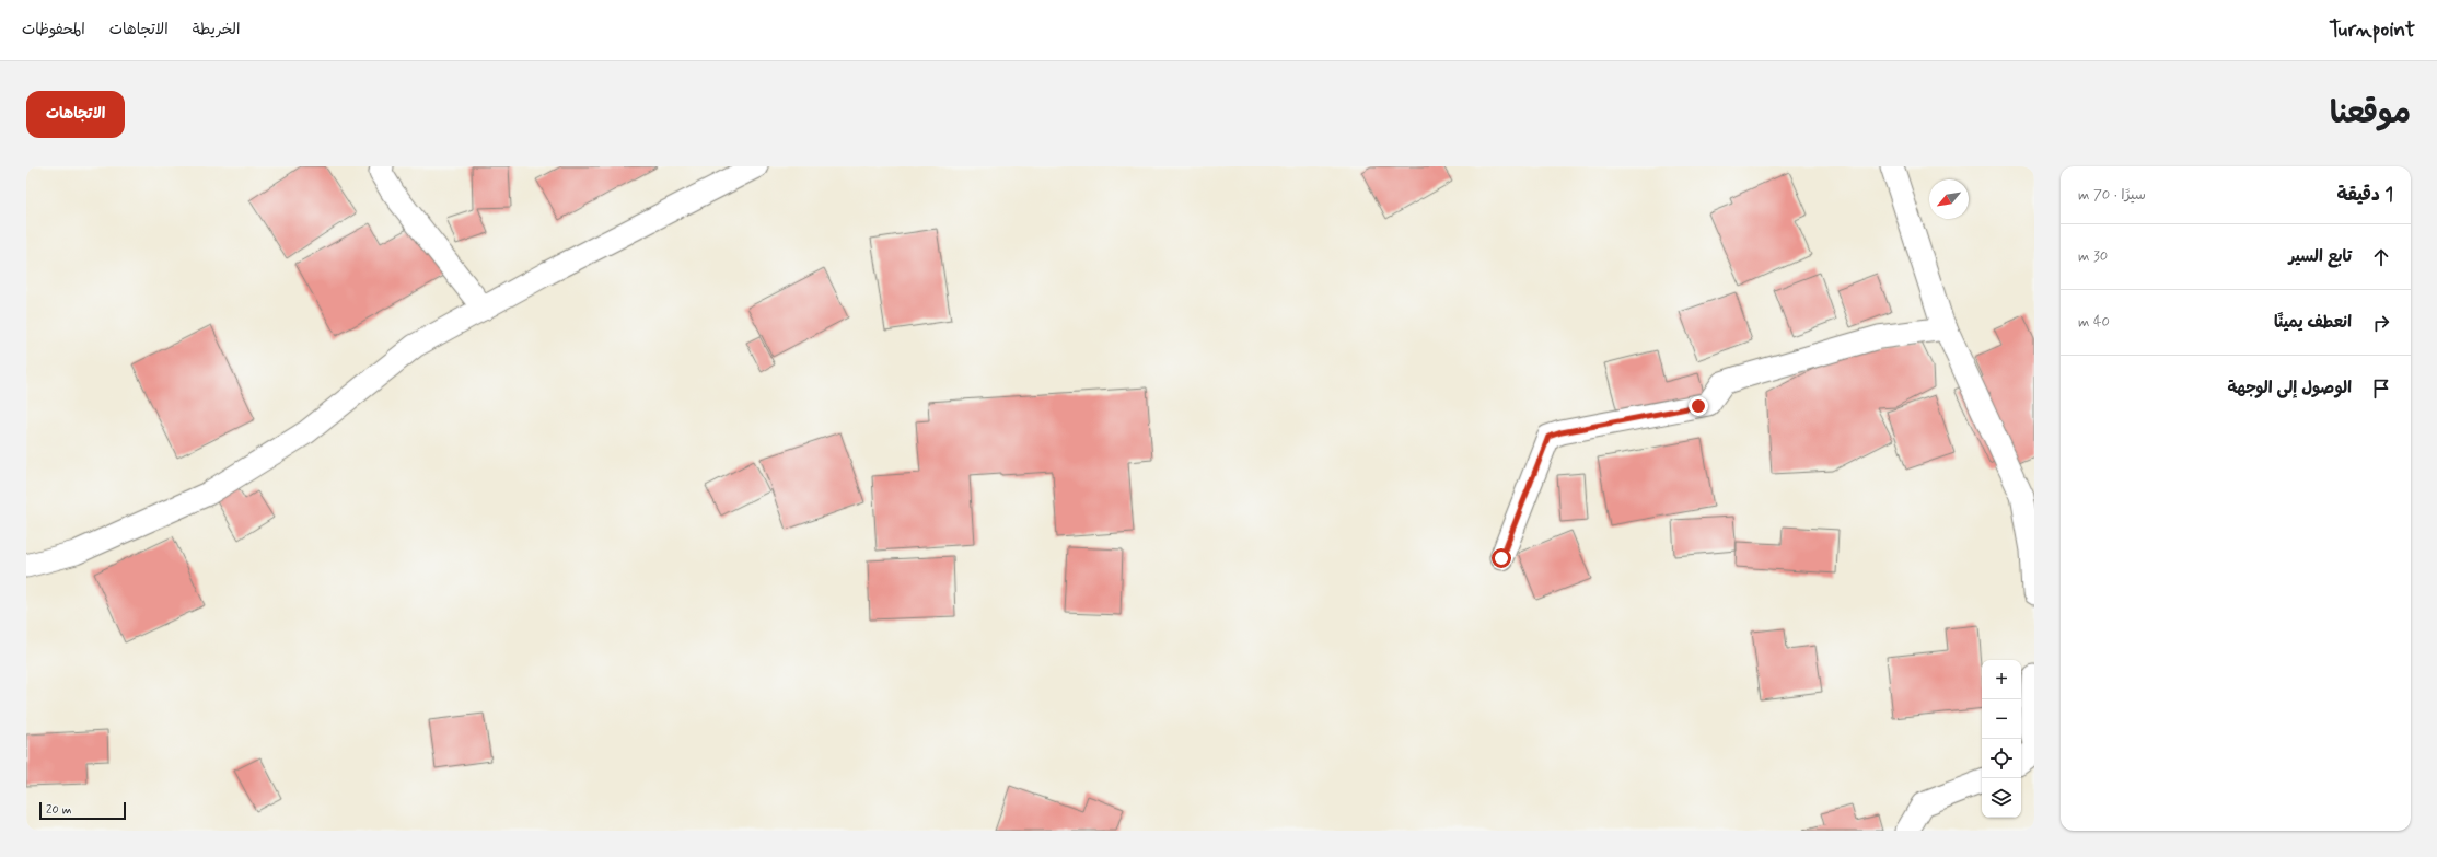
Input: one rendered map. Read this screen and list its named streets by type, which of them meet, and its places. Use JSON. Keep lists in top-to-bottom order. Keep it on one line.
{"scale_bar":"20 m","north":"bottom left","page":{"header":"Turnpoint","nav":["الخريطة","الاتجاهات","المحفوظات"],"title":"موقعنا","buttons":"الاتجاهات","heading":["1 دقيقة","سيرًا · 70 m"],"list":[["تابع السير","30 m"],["انعطف يمينًا","40 m"],"الوصول إلى الوجهة"],"map_buttons":["+","−"],"scale":"20 m"}}
